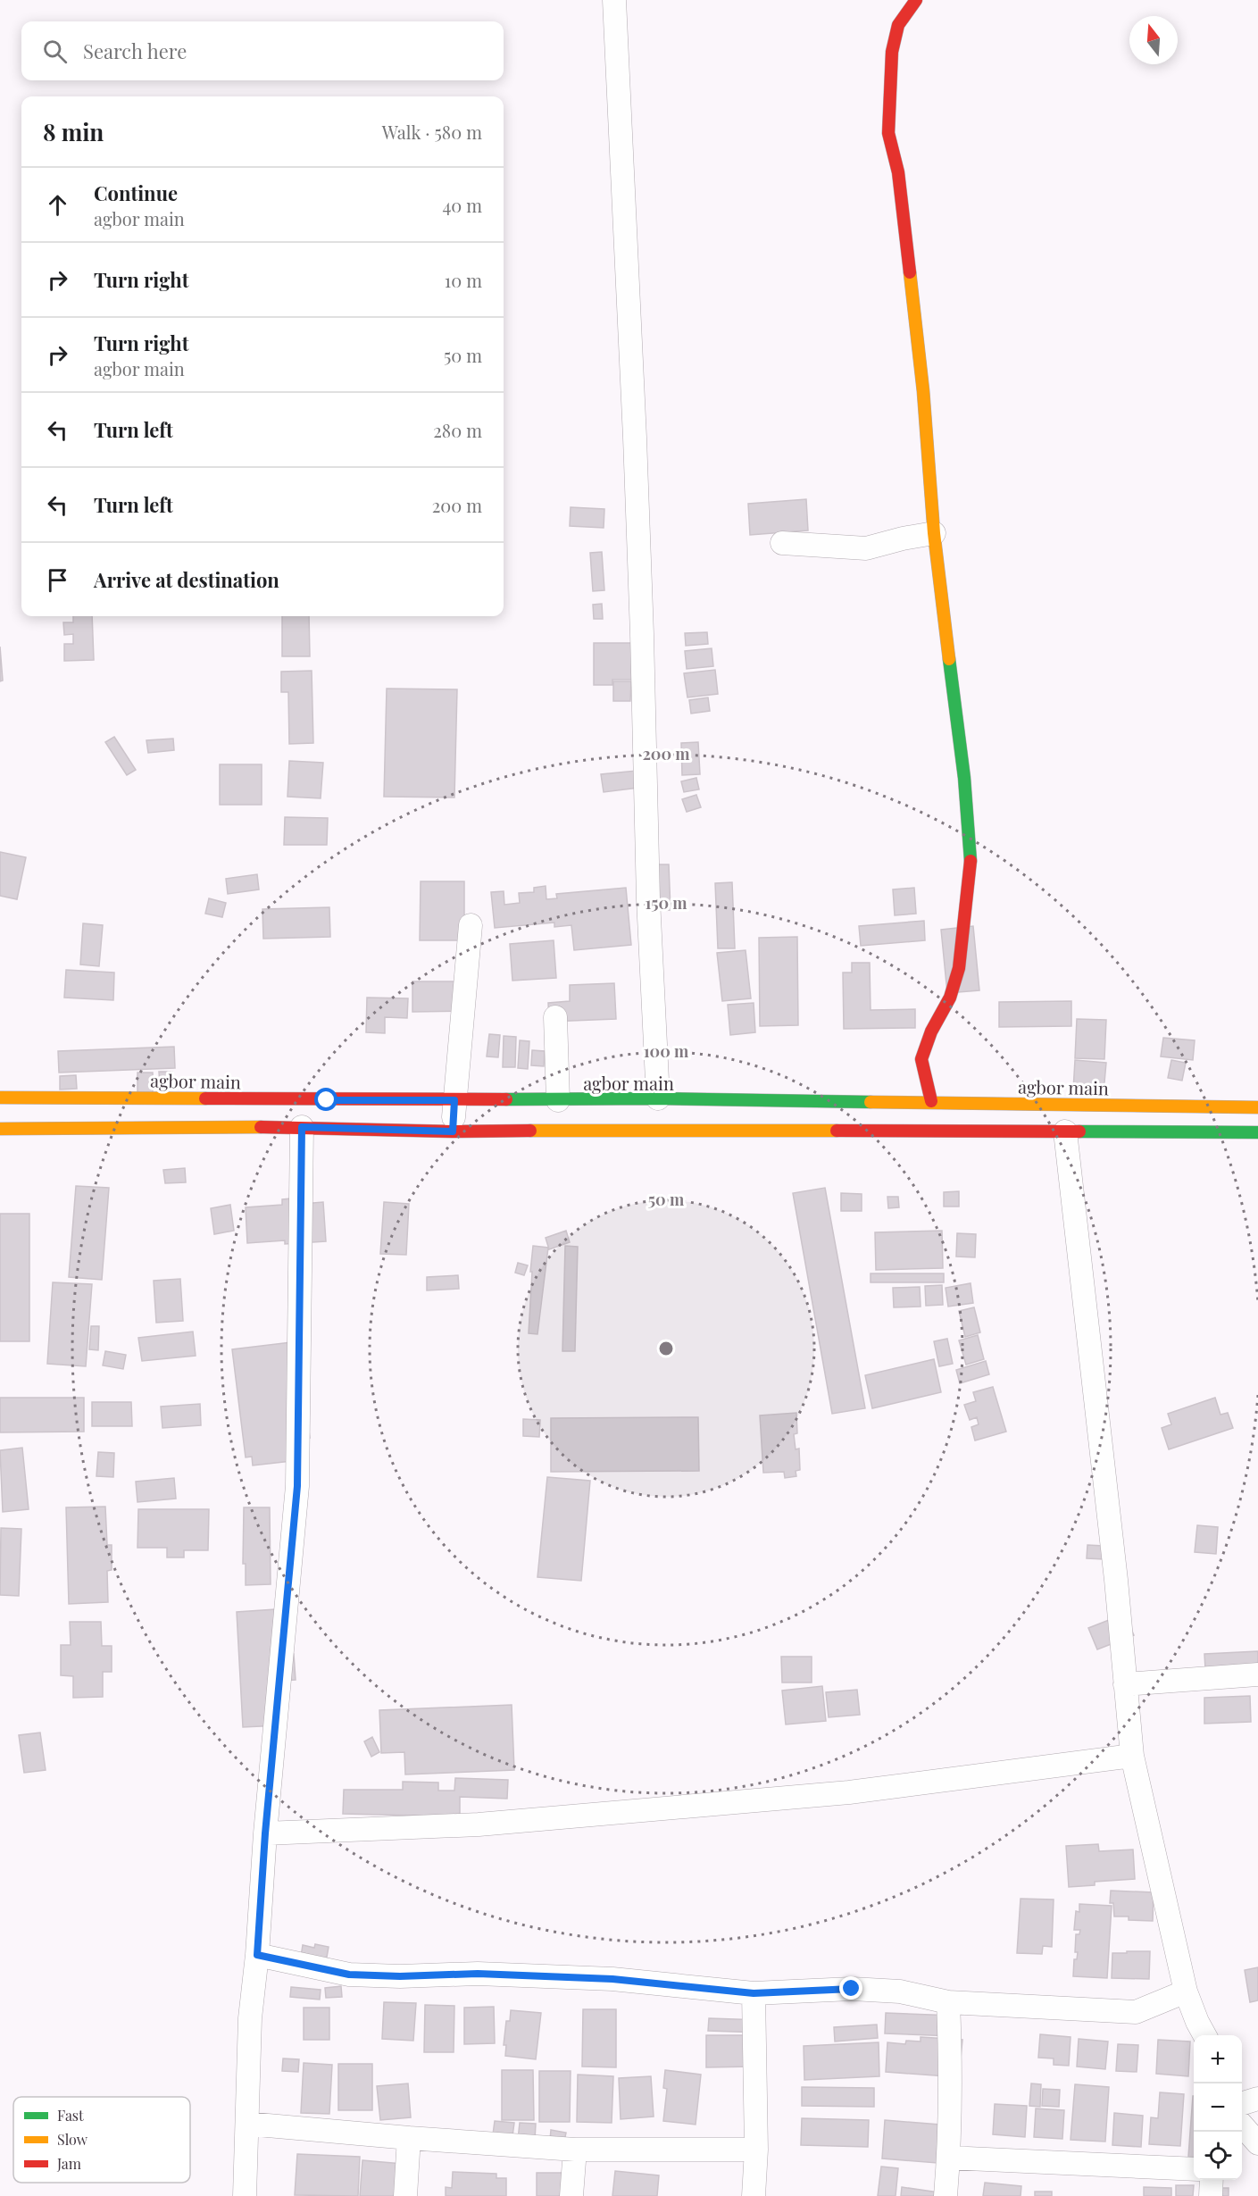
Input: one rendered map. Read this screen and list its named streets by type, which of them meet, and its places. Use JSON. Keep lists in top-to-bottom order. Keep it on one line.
{"streets":{"main road":["agbor main"]},"legend":["Fast","Slow","Jam"],"north":"top","page":{"search":"Search here","heading":["8 min","Walk · 580 m"],"list":[["Continue","agbor main","40 m"],["Turn right","10 m"],["Turn right","agbor main","50 m"],["Turn left","280 m"],["Turn left","200 m"],"Arrive at destination"],"map_buttons":["+","−"]},"rings":["200 m","150 m","100 m","50 m"]}
